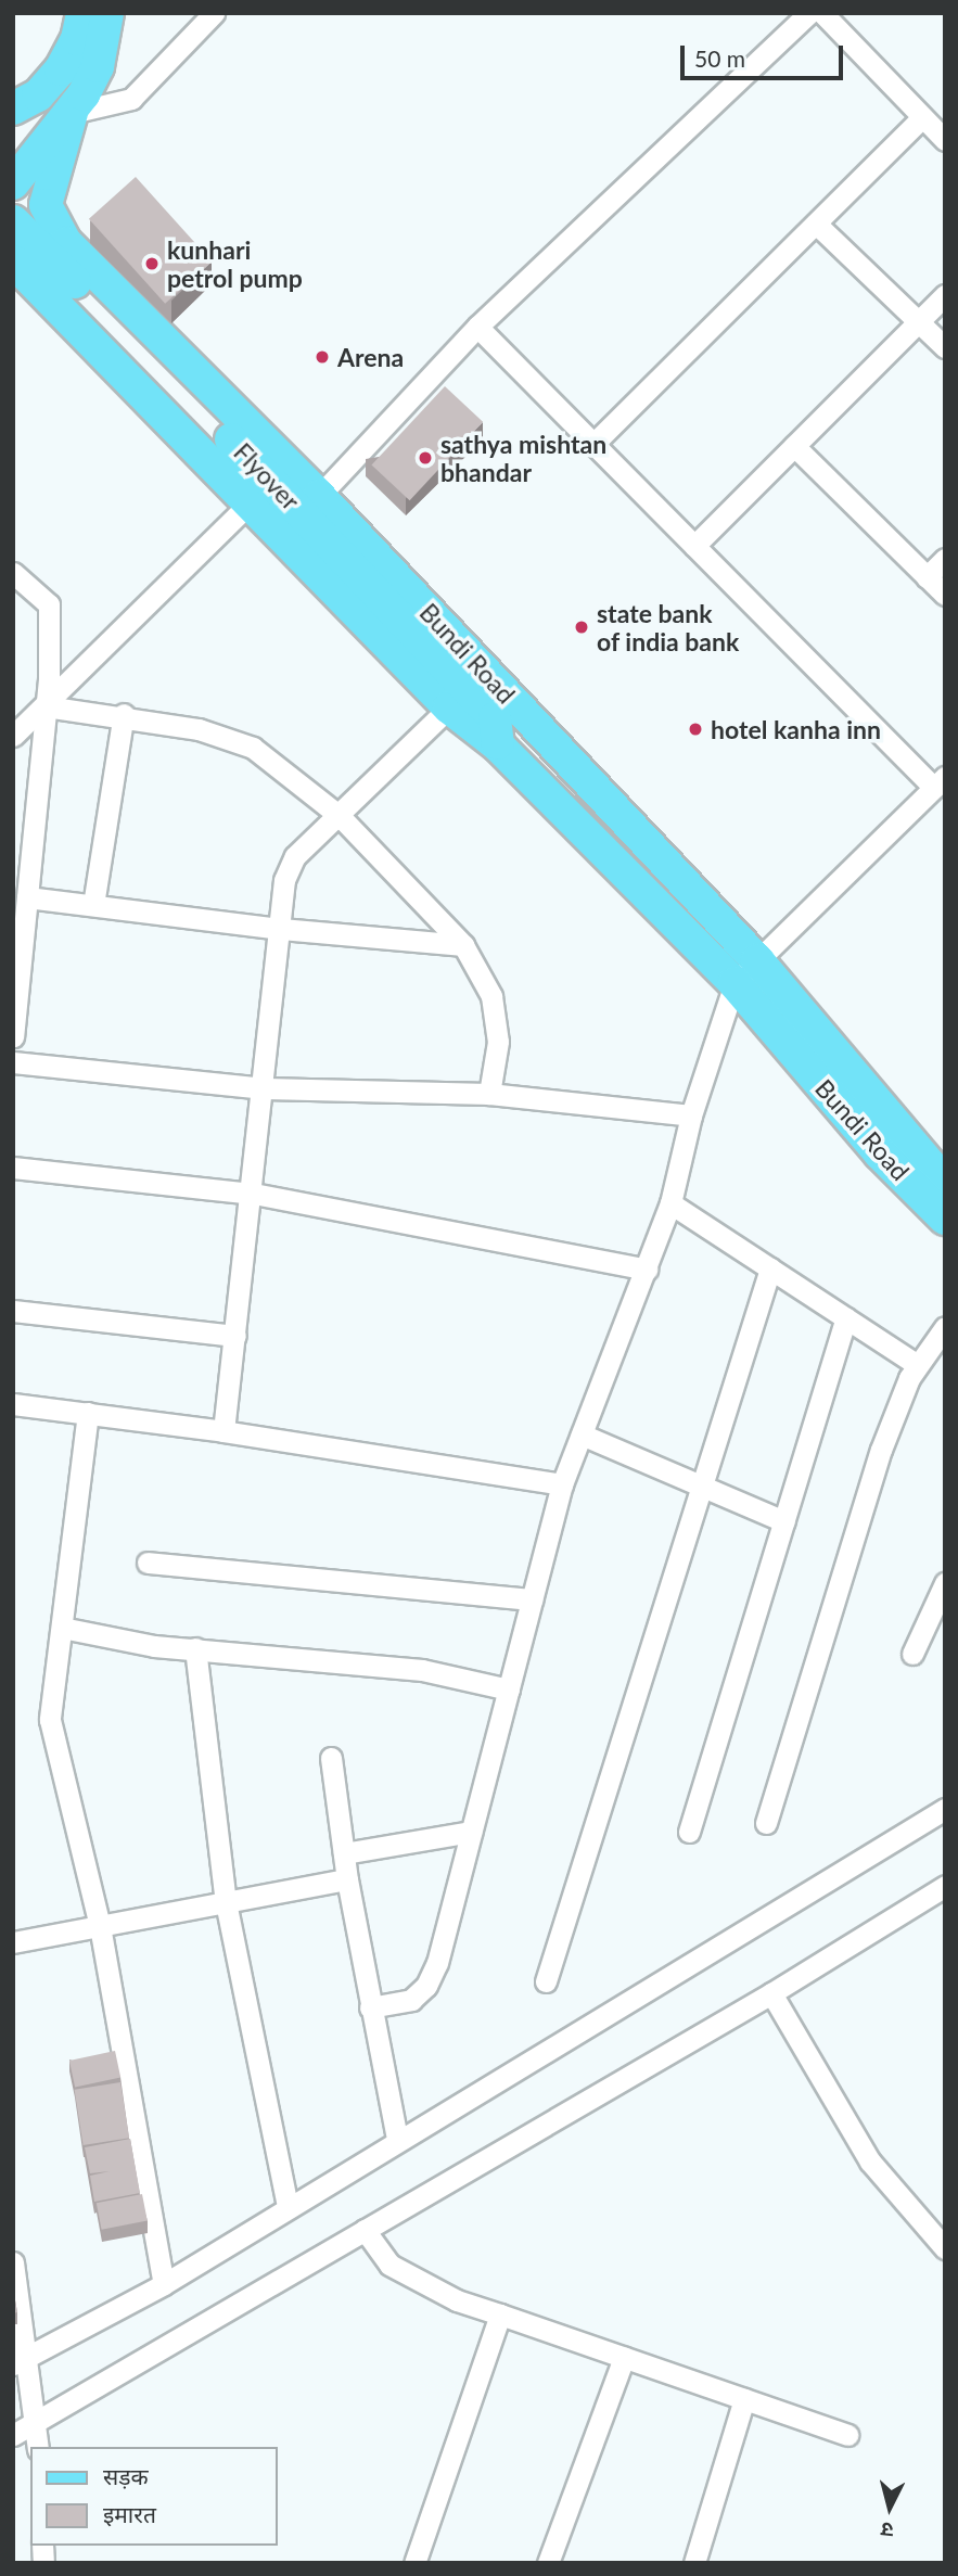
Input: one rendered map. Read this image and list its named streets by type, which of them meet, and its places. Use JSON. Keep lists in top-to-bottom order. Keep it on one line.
{"streets":{"main road":["Flyover","Bundi Road"]},"crossings":[["Flyover","Bundi Road"]],"places":["kunhari petrol pump","Arena","sathya mishtan bhandar","state bank of india bank","hotel kanha inn"],"legend":["सड़क","इमारत"],"scale_bar":"50 m","north":"bottom"}
